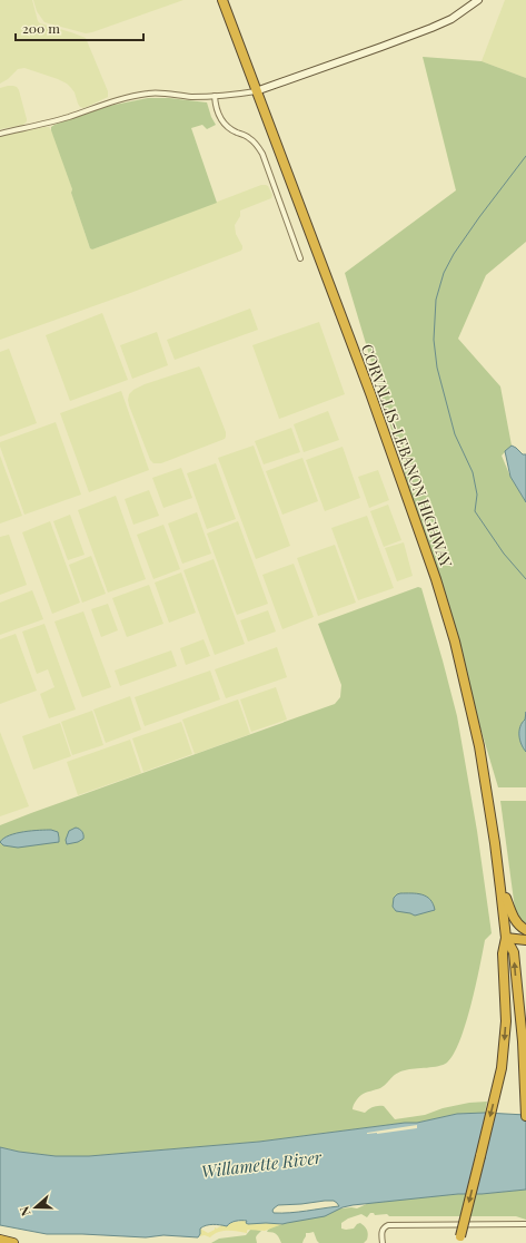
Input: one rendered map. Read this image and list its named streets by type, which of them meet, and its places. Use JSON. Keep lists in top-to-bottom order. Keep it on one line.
{"streets":{"highway":["CORVALLIS-LEBANON HIGHWAY"]},"water":["Willamette River"],"scale_bar":"200 m","north":"left"}
